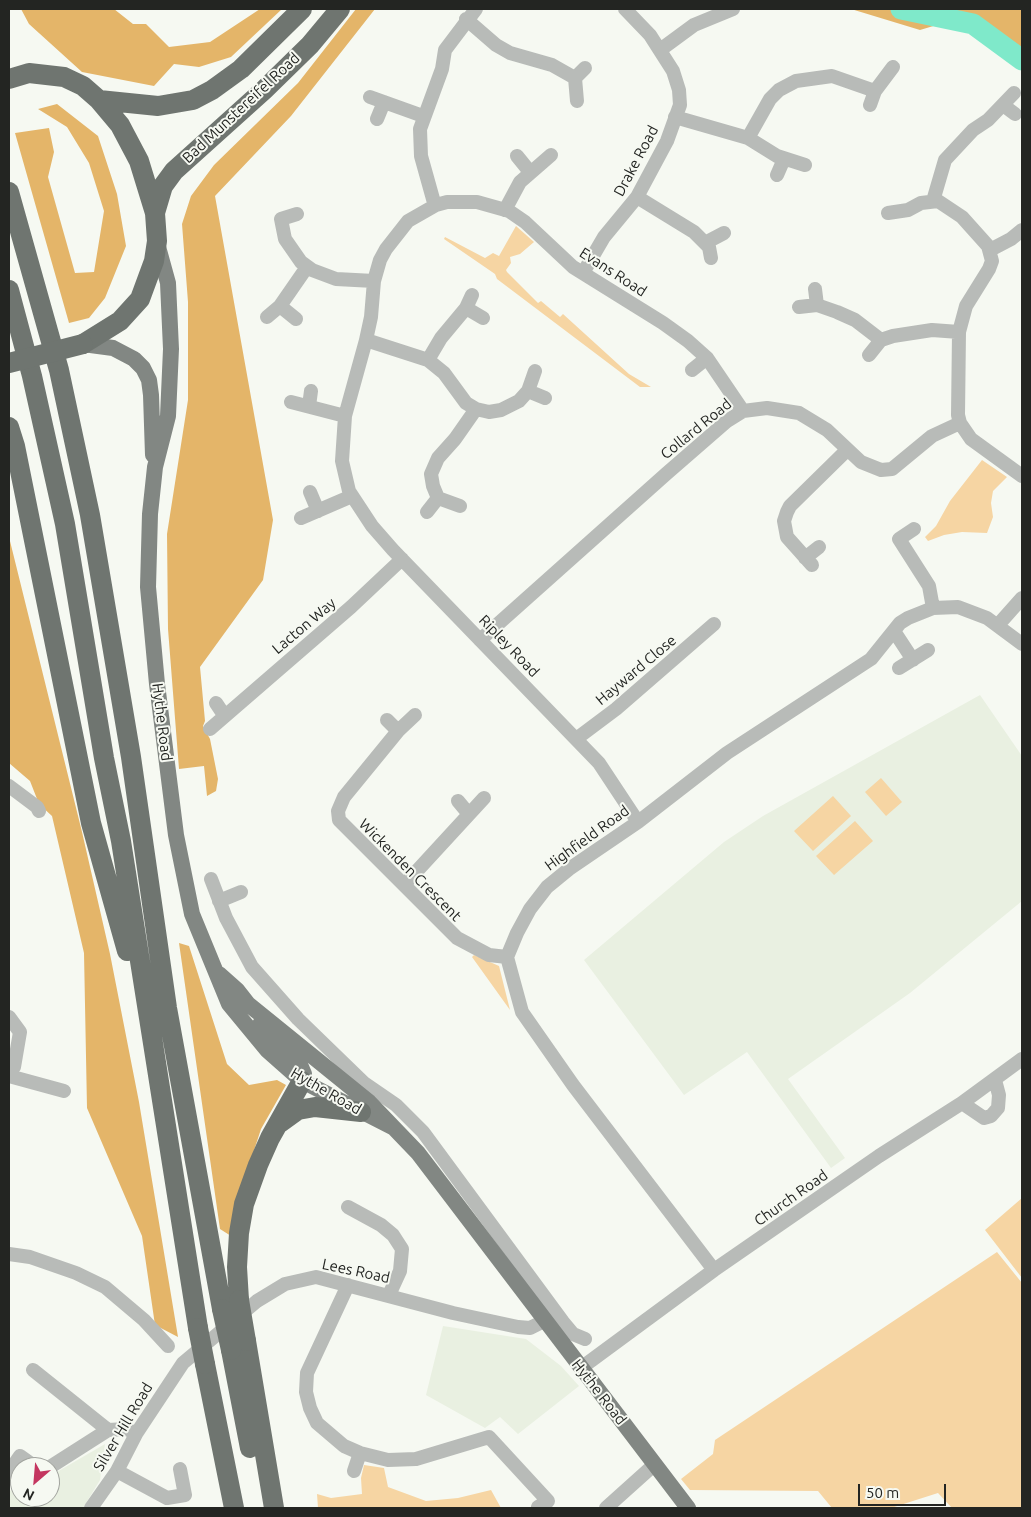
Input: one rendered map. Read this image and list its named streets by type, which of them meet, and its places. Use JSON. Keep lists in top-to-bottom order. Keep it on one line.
{"streets":{"highway":["Bad Munstereifel Road"],"main road":["Hythe Road"],"street":["Drake Road","Evans Road","Collard Road","Lacton Way","Ripley Road","Hayward Close","Highfield Road","Wickenden Crescent","Church Road","Lees Road","Silver Hill Road"]},"crossings":[["Drake Road","Evans Road"],["Evans Road","Collard Road"],["Evans Road","Ripley Road"],["Collard Road","Ripley Road"],["Lacton Way","Ripley Road"],["Ripley Road","Hayward Close"],["Ripley Road","Highfield Road"],["Hythe Road","Church Road"],["Hythe Road","Lees Road"],["Highfield Road","Wickenden Crescent"],["Lees Road","Silver Hill Road"]],"scale_bar":"50 m","north":"bottom left"}
